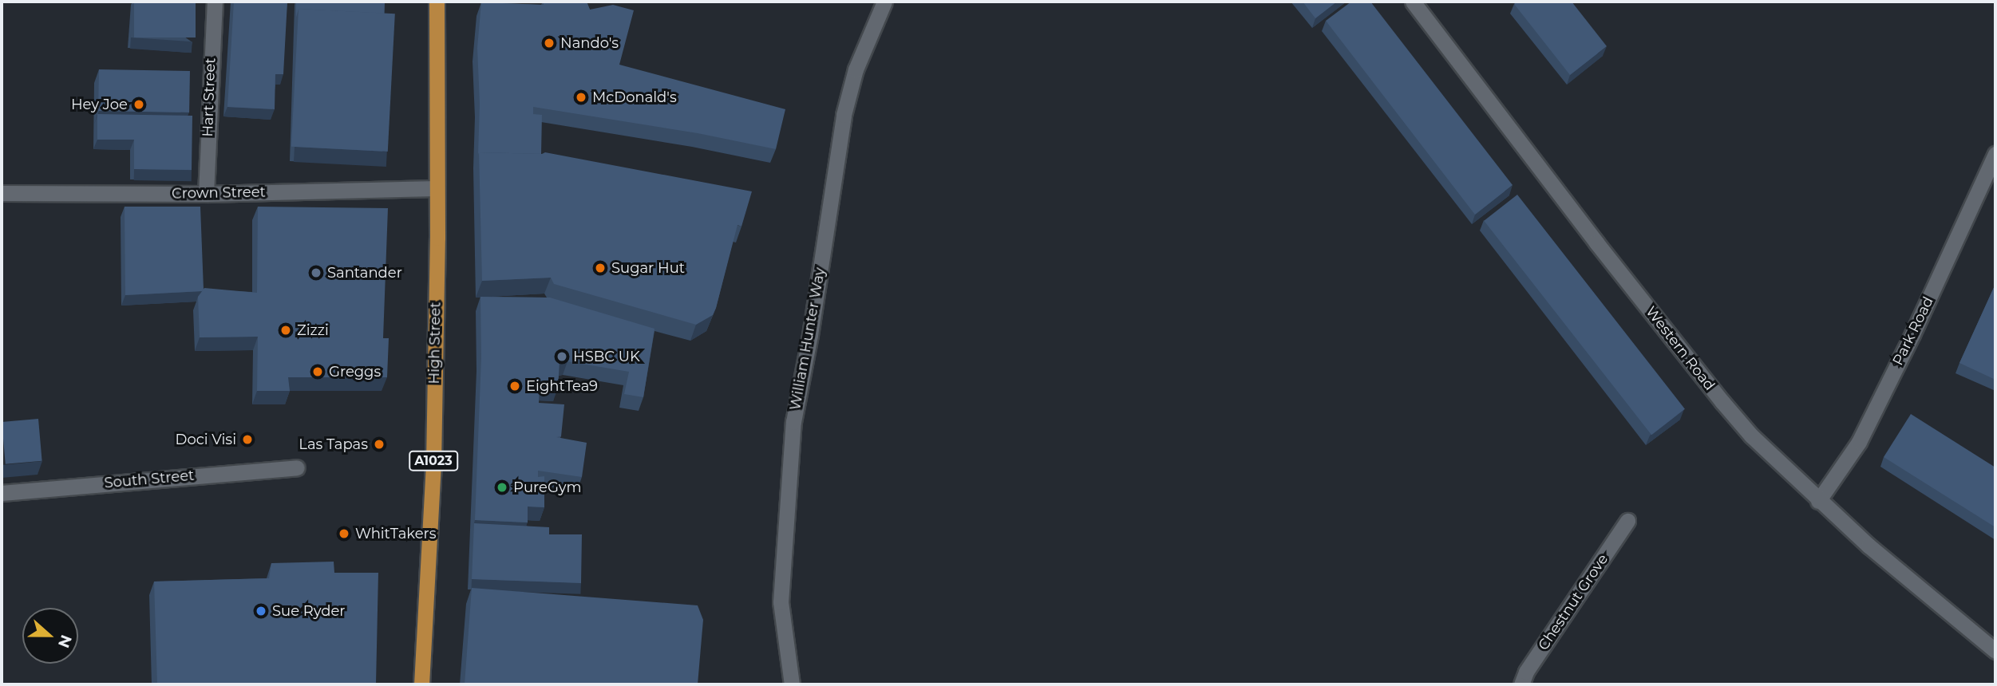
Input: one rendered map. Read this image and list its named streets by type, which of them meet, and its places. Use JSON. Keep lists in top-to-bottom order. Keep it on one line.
{"streets":{"main road":["High Street","A1023"],"street":["Hart Street","Crown Street","Park Road","William Hunter Way","Western Road","South Street","Chestnut Grove"]},"crossings":[["Hart Street","Crown Street"],["Crown Street","High Street"],["Park Road","Western Road"]],"places":["Nando's","McDonald's","Hey Joe","Sugar Hut","Santander","Zizzi","HSBC UK","Greggs","EightTea9","Doci Visi","Las Tapas","PureGym","WhitTakers","Sue Ryder"],"north":"right"}
